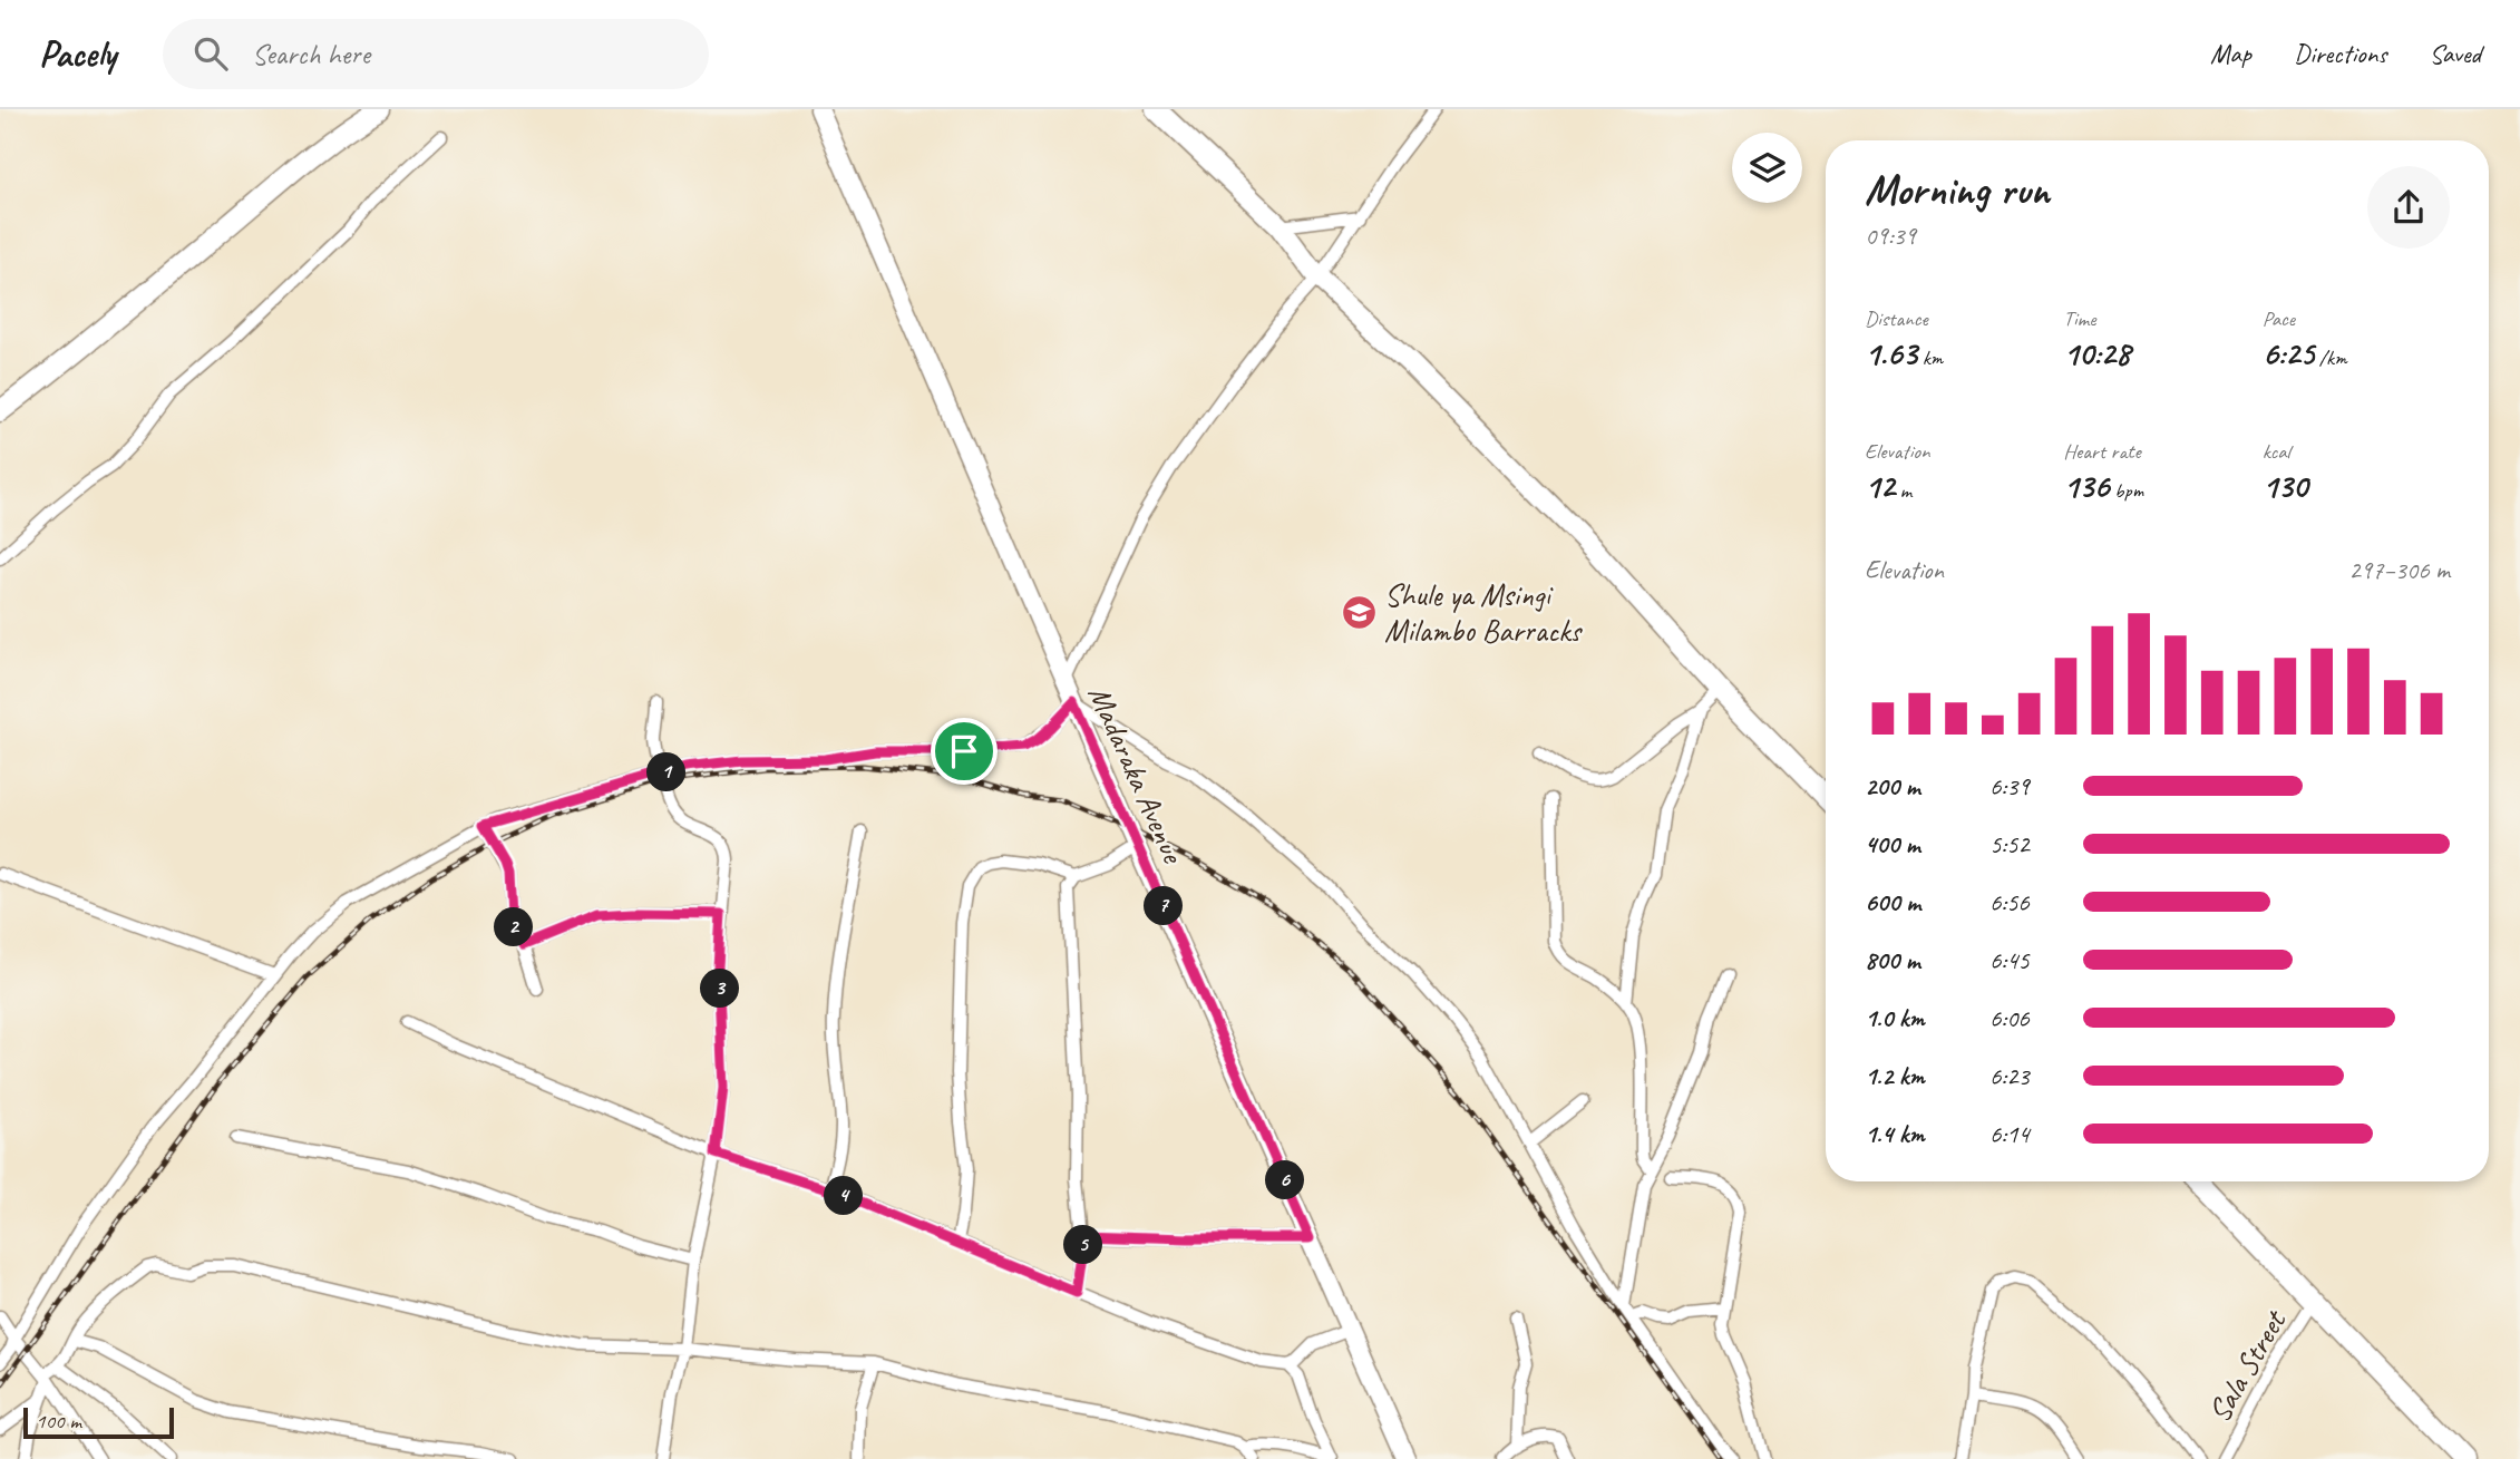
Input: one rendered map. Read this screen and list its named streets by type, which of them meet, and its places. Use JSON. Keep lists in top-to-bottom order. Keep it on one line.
{"streets":{"main road":["Madaraka Avenue"],"street":["Sala Street"]},"places":{"school or university":["Shule ya Msingi Milambo Barracks"]},"scale_bar":"100 m","page":{"header":"Pacely","search":"Search here","nav":["Map","Directions","Saved"],"heading":["Morning run","09:39"],"stats":[["Distance","1.63 km"],["Time","10:28"],["Pace","6:25 /km"],["Elevation","12 m"],["Heart rate","136 bpm"],["kcal","130"]],"chart":["Elevation","297–306 m"],"pins":["1","7","2","3","6","4","5"],"list":[{"name":"200 m","note":"6:39"},{"name":"400 m","note":"5:52"},{"name":"600 m","note":"6:56"},{"name":"800 m","note":"6:45"},{"name":"1.0 km","note":"6:06"},{"name":"1.2 km","note":"6:23"},{"name":"1.4 km","note":"6:14"}],"scale":"100 m"}}
